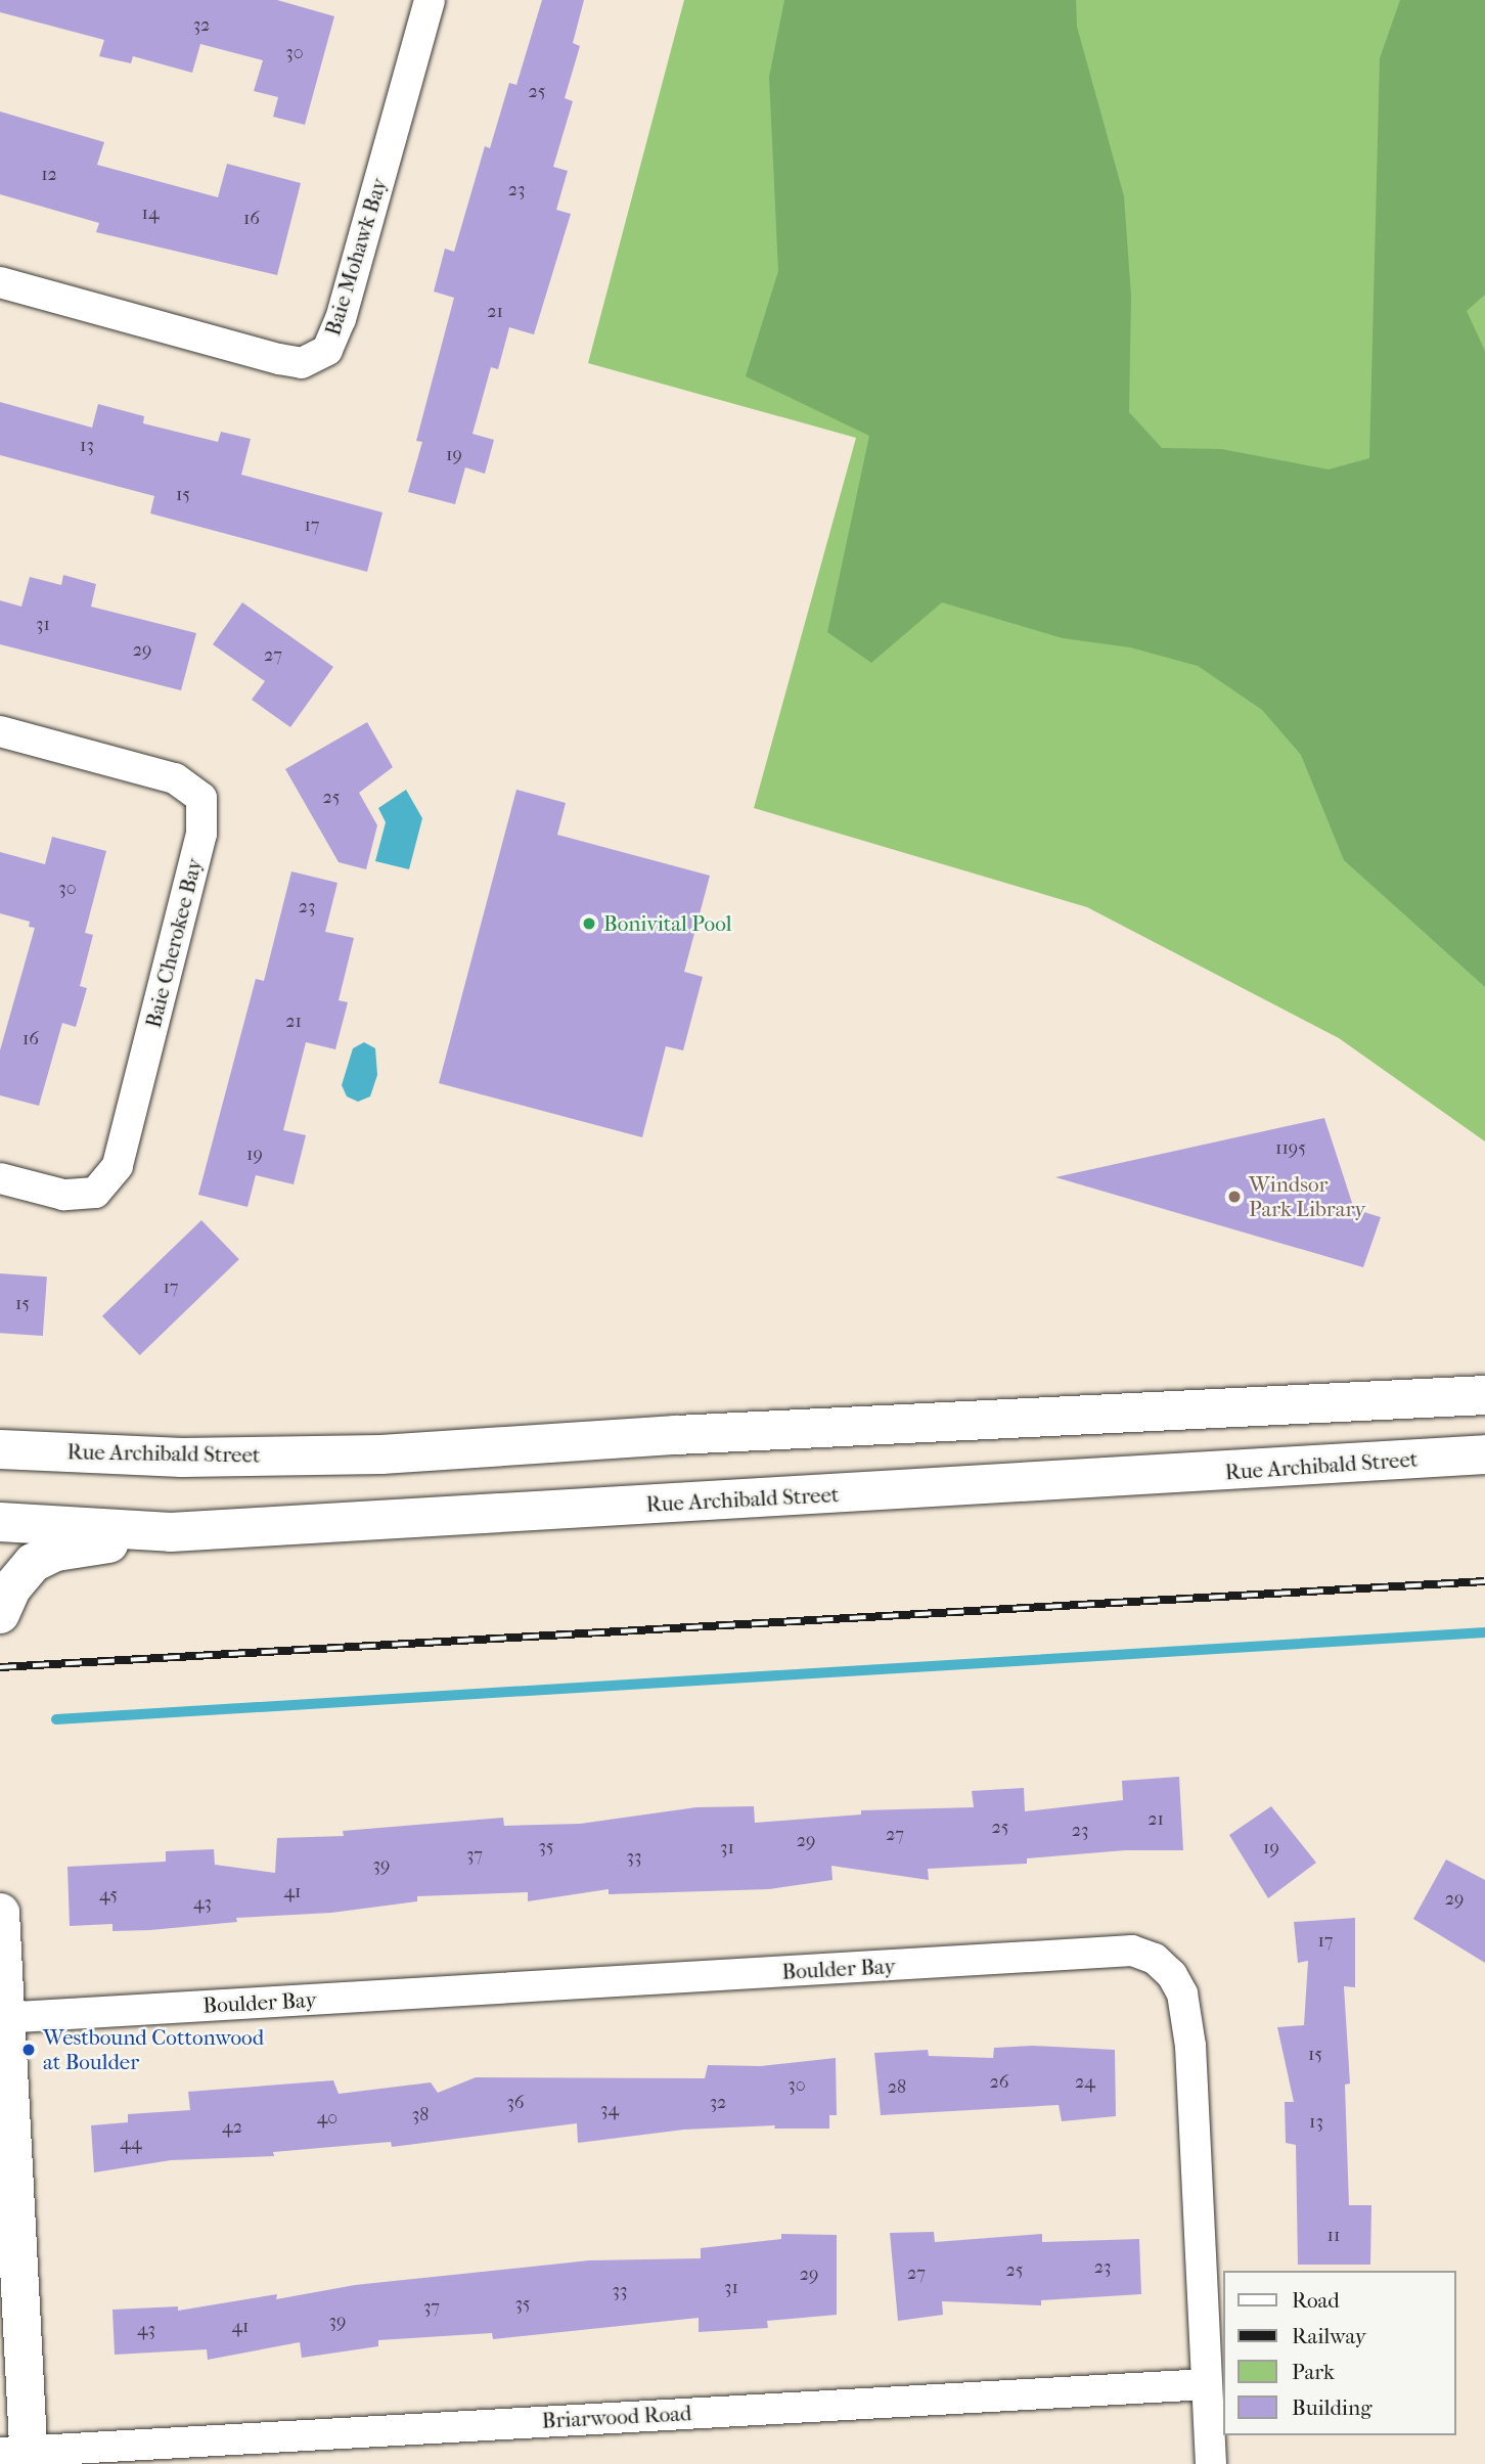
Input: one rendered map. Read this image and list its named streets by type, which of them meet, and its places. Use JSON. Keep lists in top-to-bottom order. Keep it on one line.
{"streets":{"main road":["Rue Archibald Street"],"street":["Baie Mohawk Bay","Baie Cherokee Bay","Boulder Bay","Briarwood Road"]},"crossings":[["Boulder Bay","Briarwood Road"]],"places":["Bonivital Pool","Windsor Park Library","Westbound Cottonwood at Boulder"],"house_numbers":["32","30","25","12","23","14","16","21","13","19","15","17","31","29","27","25","30","23","21","16","1195","19","17","15","21","25","23","27","29","35","31","19","37","33","39","41","45","29","43","17","15","26","24","30","28","36","32","34","38","40","13","42","44","11","23","25","27","29","31","33","35","37","39","41","43"],"legend":["Road","Railway","Park","Building"]}
